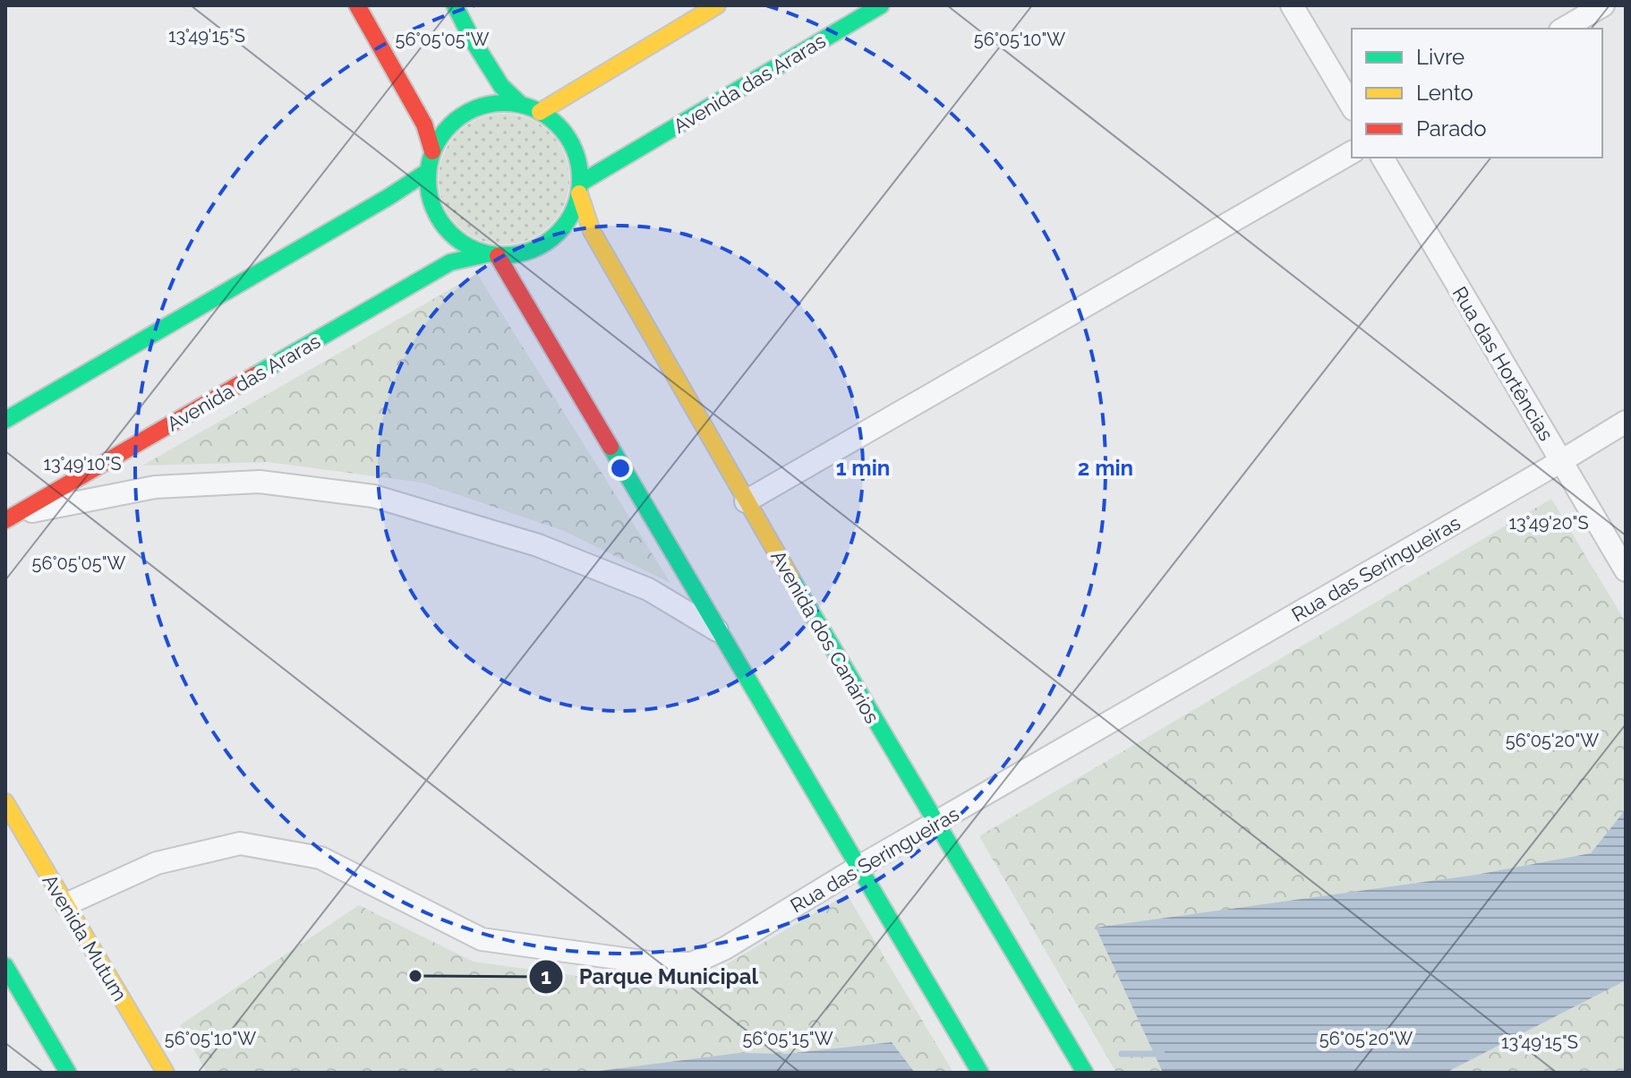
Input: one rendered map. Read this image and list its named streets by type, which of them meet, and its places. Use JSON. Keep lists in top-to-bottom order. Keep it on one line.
{"streets":{"street":["Avenida das Araras","Rua das Hortências","Rua das Seringueiras","Avenida dos Canários","Avenida Mutum"]},"crossings":[["Avenida das Araras","Avenida dos Canários"],["Rua das Hortências","Rua das Seringueiras"],["Rua das Seringueiras","Avenida dos Canários"],["Rua das Seringueiras","Avenida Mutum"]],"places":["Parque Municipal"],"legend":["Livre","Lento","Parado"],"coordinates":["13°49'15\"S","56°05'05\"W","56°05'10\"W","13°49'10\"S","13°49'20\"S","56°05'20\"W","56°05'15\"W"],"rings":["1 min","2 min"]}
